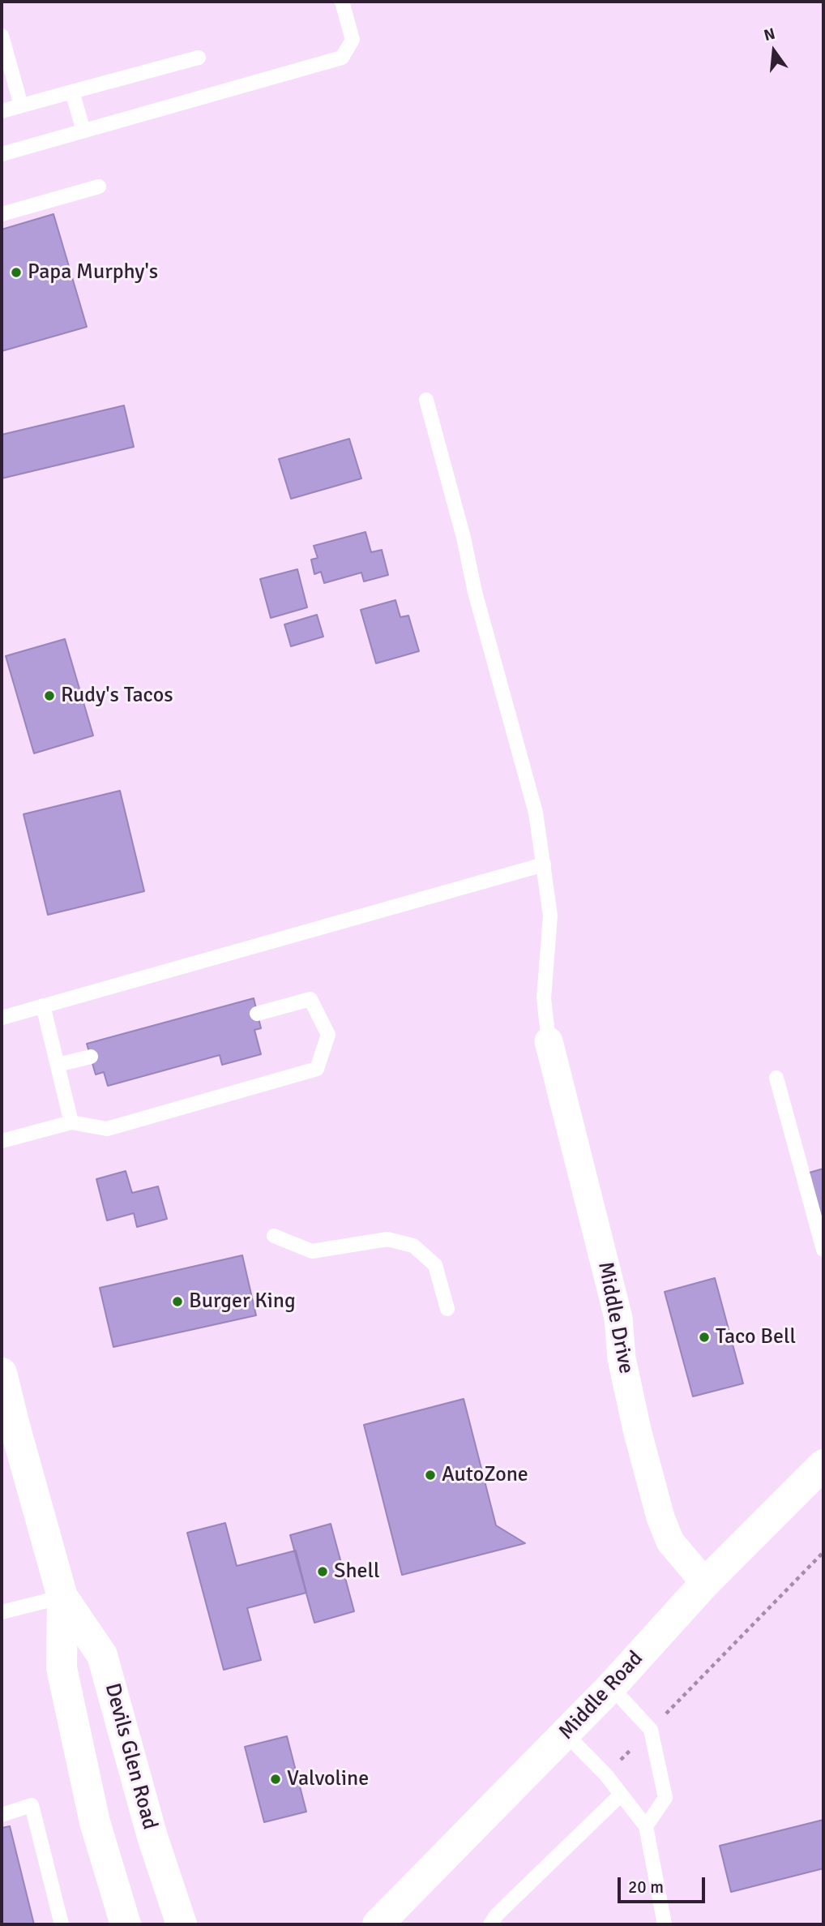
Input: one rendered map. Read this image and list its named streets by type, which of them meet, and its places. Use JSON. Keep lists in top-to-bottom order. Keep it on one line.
{"streets":{"main road":["Middle Road","Devils Glen Road"],"street":["Middle Drive"]},"crossings":[["Middle Drive","Middle Road"]],"places":["Papa Murphy's","Rudy's Tacos","Burger King","Taco Bell","AutoZone","Shell","Valvoline"],"scale_bar":"20 m","north":"top"}
